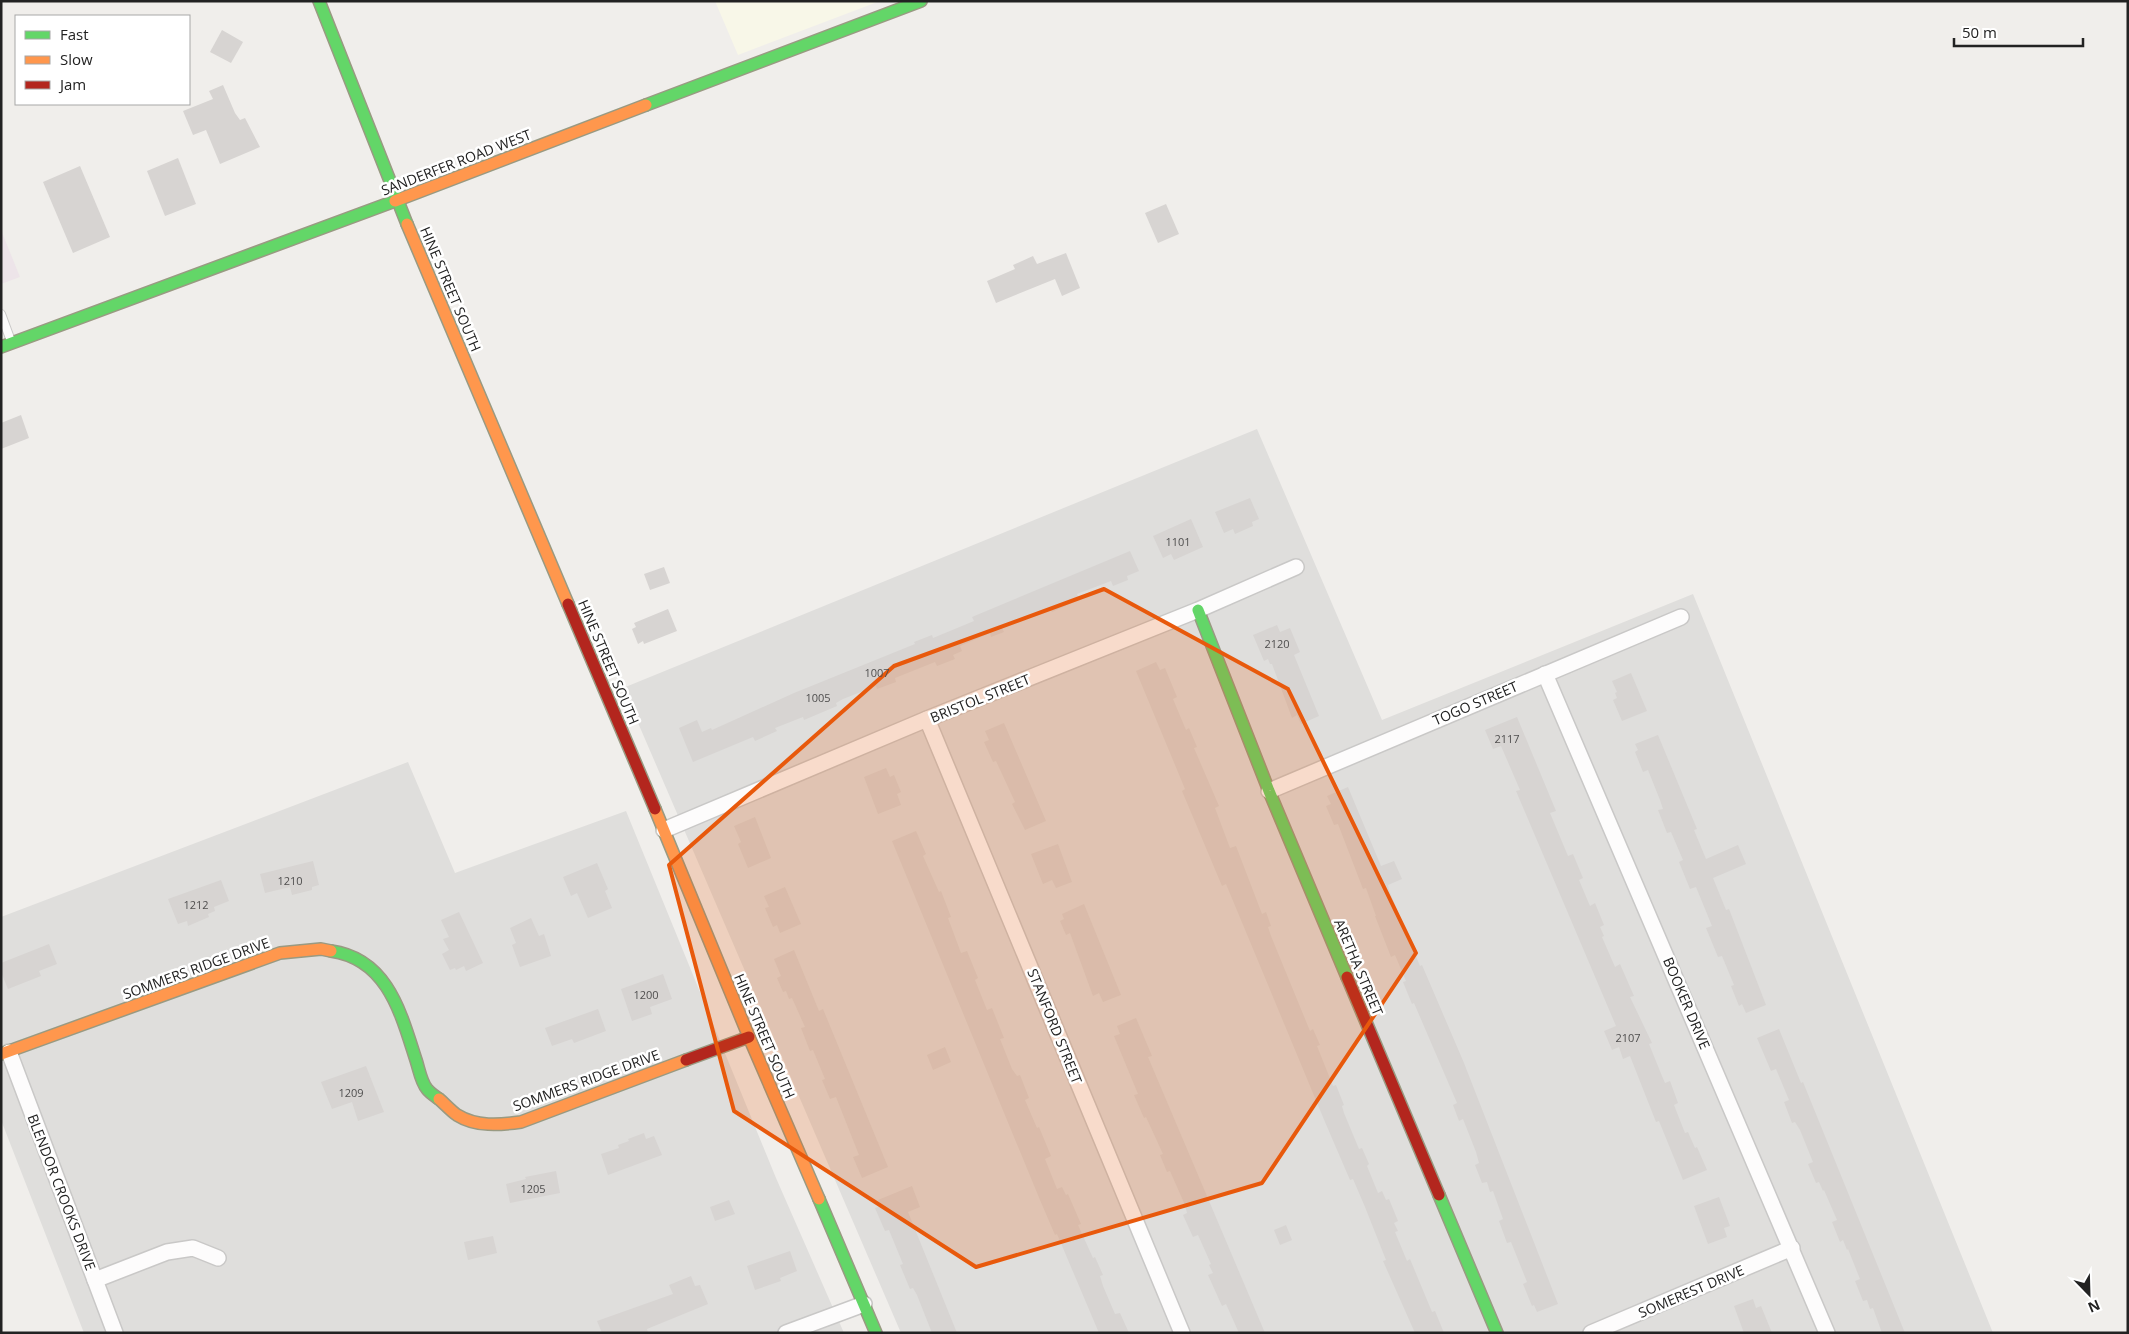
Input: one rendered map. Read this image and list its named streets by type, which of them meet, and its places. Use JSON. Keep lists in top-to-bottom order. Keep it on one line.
{"streets":{"street":["SANDERFER ROAD WEST","HINE STREET SOUTH","BRISTOL STREET","TOGO STREET","ARETHA STREET","SOMMERS RIDGE DRIVE","BOOKER DRIVE","STANFORD STREET","BLENDOR CROOKS DRIVE","SOMEREST DRIVE"]},"crossings":[["SANDERFER ROAD WEST","HINE STREET SOUTH"],["HINE STREET SOUTH","BRISTOL STREET"],["HINE STREET SOUTH","SOMMERS RIDGE DRIVE"],["BRISTOL STREET","ARETHA STREET"],["BRISTOL STREET","STANFORD STREET"],["TOGO STREET","ARETHA STREET"],["TOGO STREET","BOOKER DRIVE"],["SOMMERS RIDGE DRIVE","BLENDOR CROOKS DRIVE"],["BOOKER DRIVE","SOMEREST DRIVE"]],"house_numbers":["1101","2120","1007","1005","2117","1210","1212","1200","2107","1209","1205"],"legend":["Fast","Slow","Jam"],"scale_bar":"50 m","north":"bottom right"}
